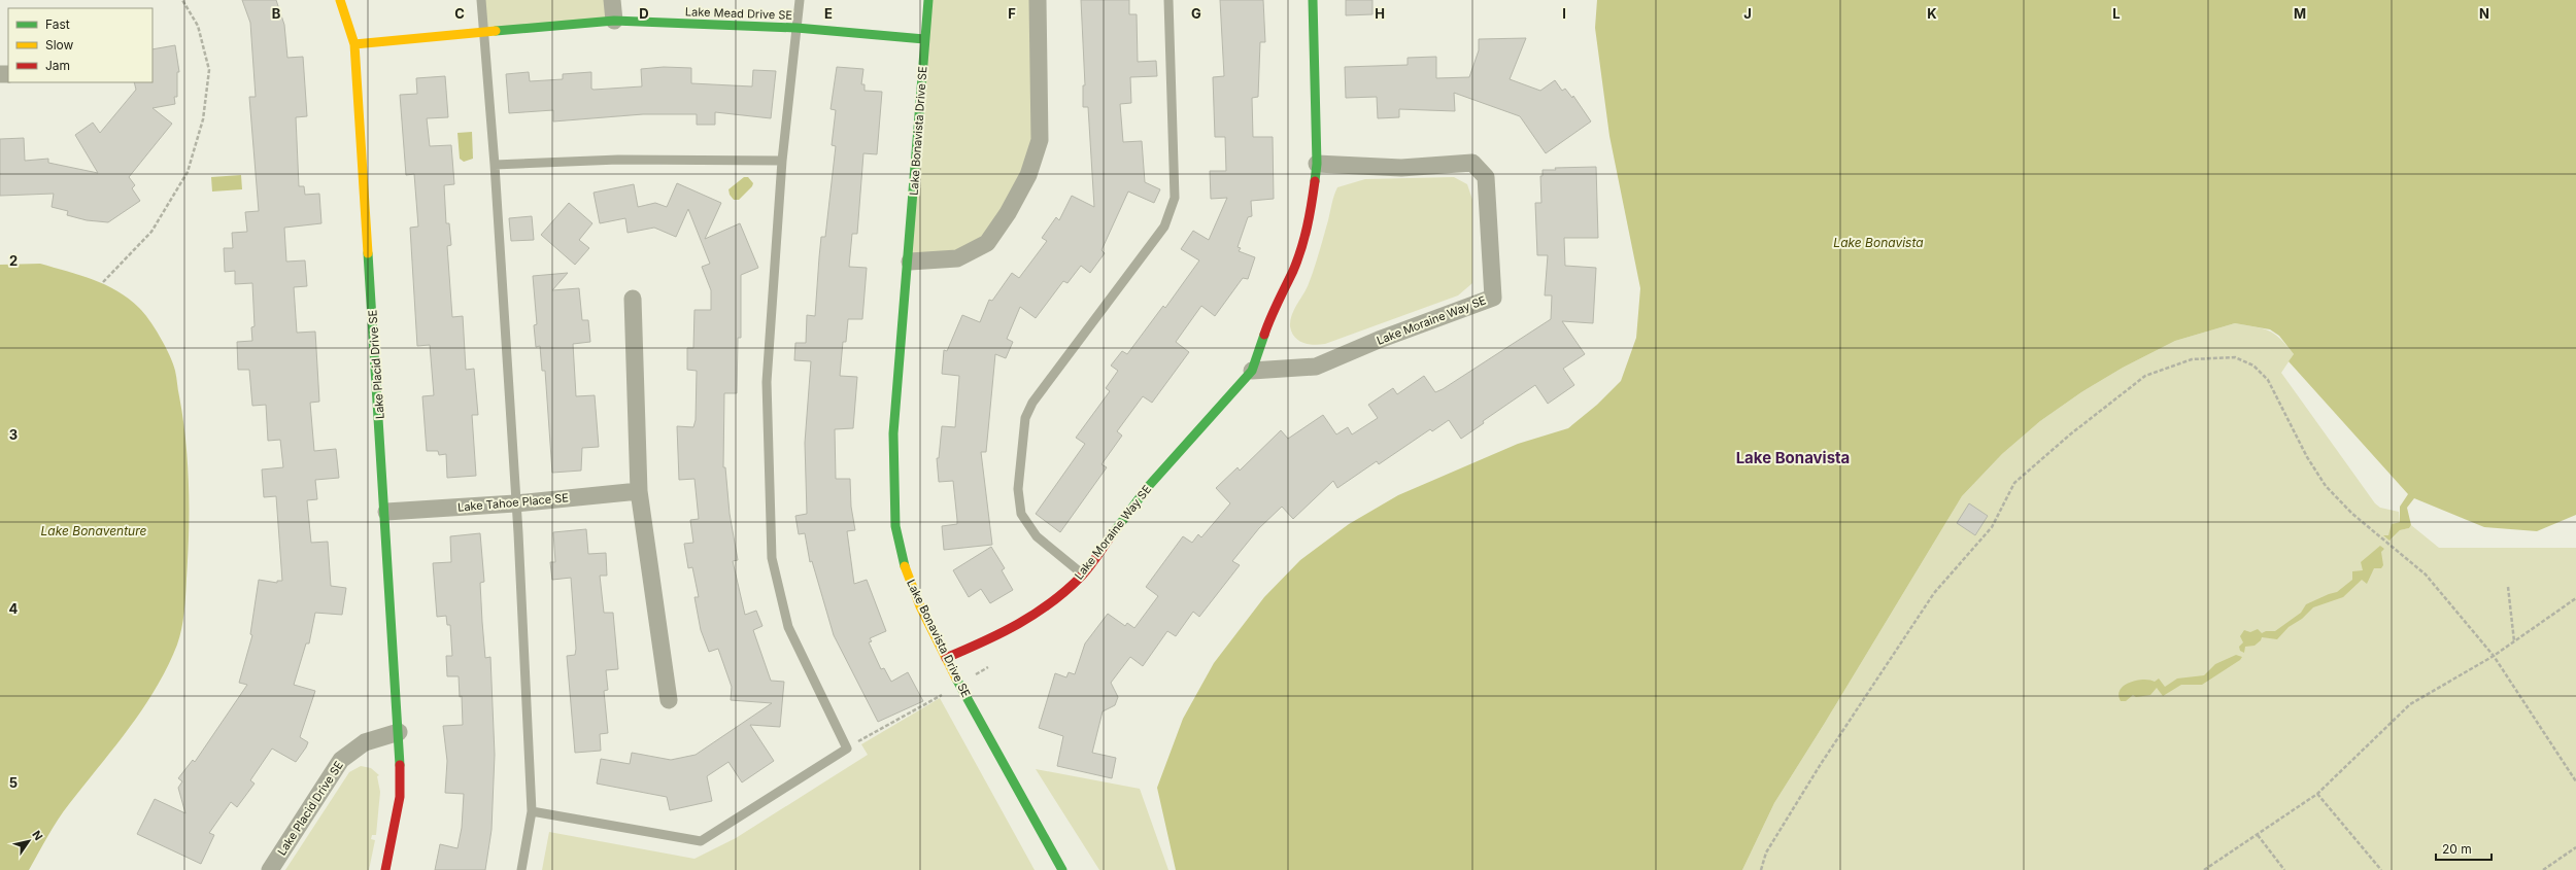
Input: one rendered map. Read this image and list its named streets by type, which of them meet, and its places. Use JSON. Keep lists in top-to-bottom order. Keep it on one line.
{"streets":{"street":["Lake Mead Drive SE","Lake Bonavista Drive SE","Lake Moraine Way SE","Lake Placid Drive SE","Lake Tahoe Place SE"]},"crossings":[["Lake Mead Drive SE","Lake Bonavista Drive SE"],["Lake Mead Drive SE","Lake Placid Drive SE"],["Lake Bonavista Drive SE","Lake Moraine Way SE"],["Lake Placid Drive SE","Lake Tahoe Place SE"]],"districts":["Lake Bonavista"],"water":["Lake Bonavista","Lake Bonaventure"],"legend":["Fast","Slow","Jam"],"scale_bar":"20 m","north":"top right","grid":{"columns":["B","C","D","E","F","G","H","I","J","K","L","M","N"],"rows":["2","3","4","5"]}}
